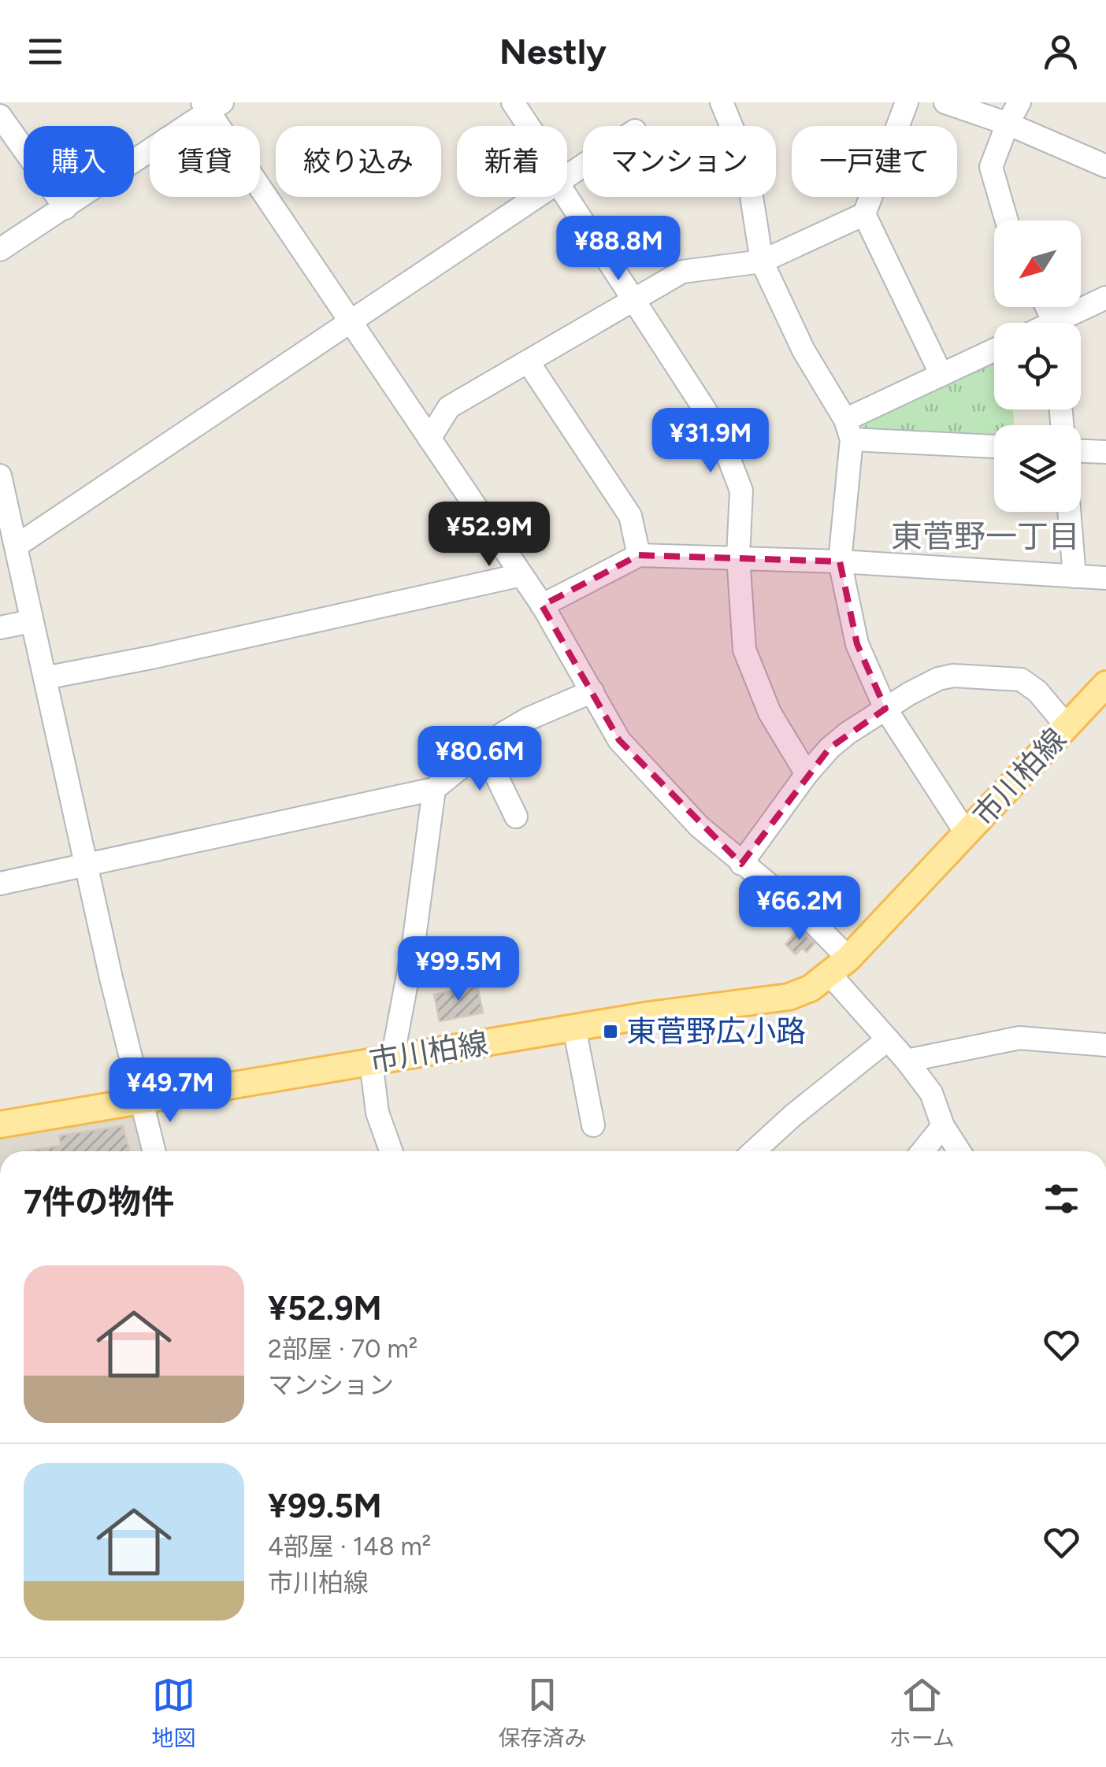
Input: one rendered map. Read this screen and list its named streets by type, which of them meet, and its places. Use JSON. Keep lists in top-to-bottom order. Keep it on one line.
{"streets":{"main road":["市川柏線"]},"districts":["東菅野一丁目"],"places":{"transit":["東菅野広小路"]},"north":"bottom left","page":{"header":"Nestly","chip":["購入","賃貸","絞り込み","新着","マンション","一戸建て"],"price":["¥88.8M","¥31.9M","¥52.9M","¥80.6M","¥66.2M","¥99.5M","¥49.7M"],"heading":"7件の物件","list":[{"name":"¥52.9M","note":"2部屋 · 70 m² · マンション"},{"name":"¥99.5M","note":"4部屋 · 148 m² · 市川柏線"}],"tabs":["地図","保存済み","ホーム"]}}
